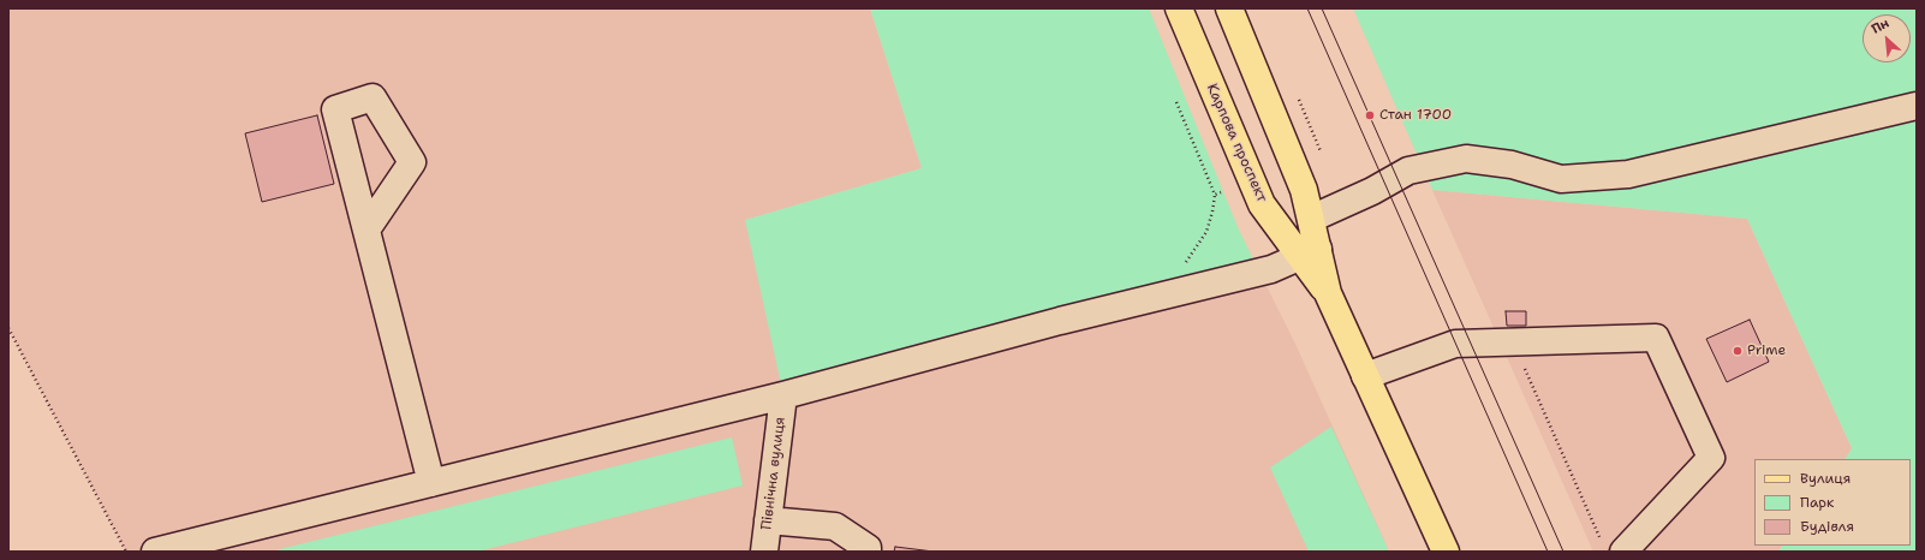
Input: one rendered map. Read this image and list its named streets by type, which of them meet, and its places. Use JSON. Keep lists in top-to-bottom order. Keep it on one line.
{"streets":{"main road":["Карпова проспект"],"street":["Північна вулиця"]},"places":["Стан 1700","Prime"],"legend":["Вулиця","Парк","Будівля"],"north":"top left"}
